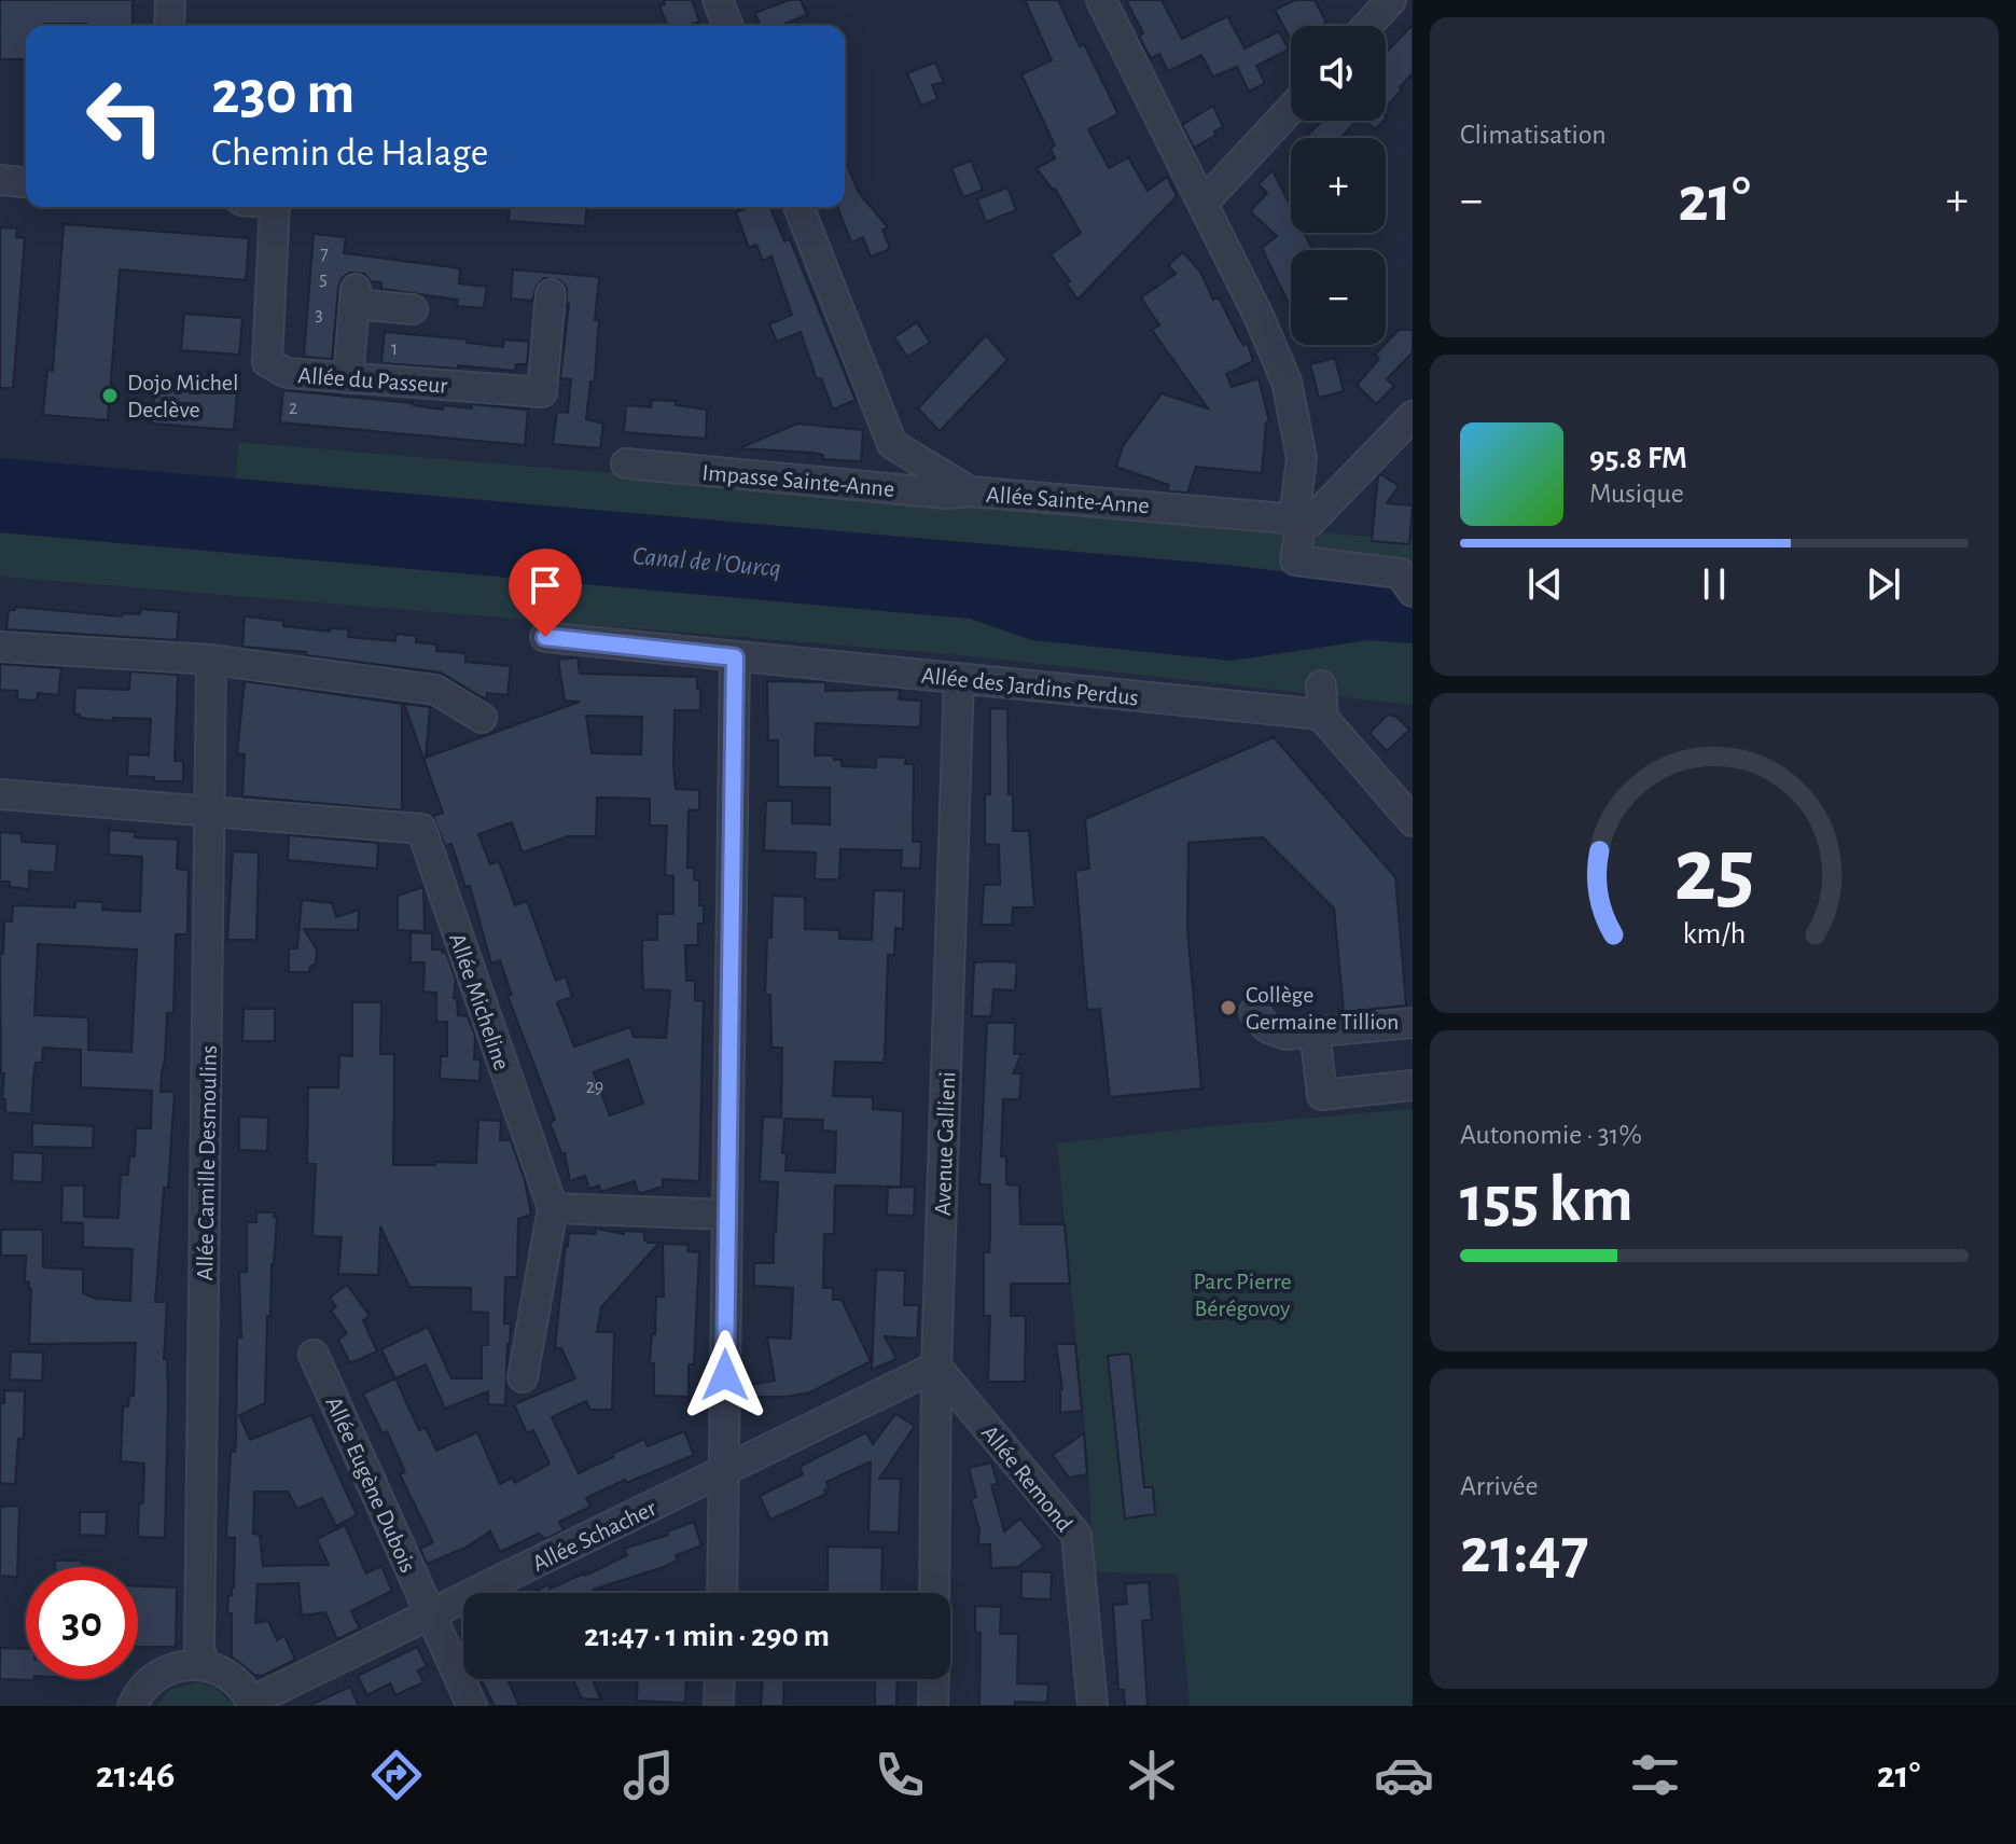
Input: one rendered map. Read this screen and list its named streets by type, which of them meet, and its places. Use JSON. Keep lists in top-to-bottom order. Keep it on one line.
{"streets":{"street":["Allée du Passeur","Impasse Sainte-Anne","Allée Sainte-Anne","Allée des Jardins Perdus","Allée Micheline","Avenue Gallieni","Allée Camille Desmoulins","Allée Remond","Allée Eugène Dubois","Allée Schacher"]},"crossings":[["Impasse Sainte-Anne","Allée Sainte-Anne"],["Allée des Jardins Perdus","Avenue Gallieni"],["Allée Micheline","Allée Camille Desmoulins"],["Avenue Gallieni","Allée Remond"],["Avenue Gallieni","Allée Schacher"],["Allée Remond","Allée Schacher"],["Allée Eugène Dubois","Allée Schacher"]],"water":["Canal de l'Ourcq"],"parks":["Parc Pierre Bérégovoy"],"places":["Dojo Michel Declève","Collège Germaine Tillion"],"house_numbers":["7","5","3","1","2","29"],"page":{"tile":["Climatisation",["Autonomie · 31%","155 km"],["Arrivée","21:47"]],"map_buttons":["+","−"],"turn":["230 m","Chemin de Halage"],"heat":["−","21°","+"],"song":["95.8 FM","Musique"],"limit":"30","trip":"21:47 · 1 min · 290 m","tabs":["21:46","21°"],"gauge":["25","km/h"]}}
